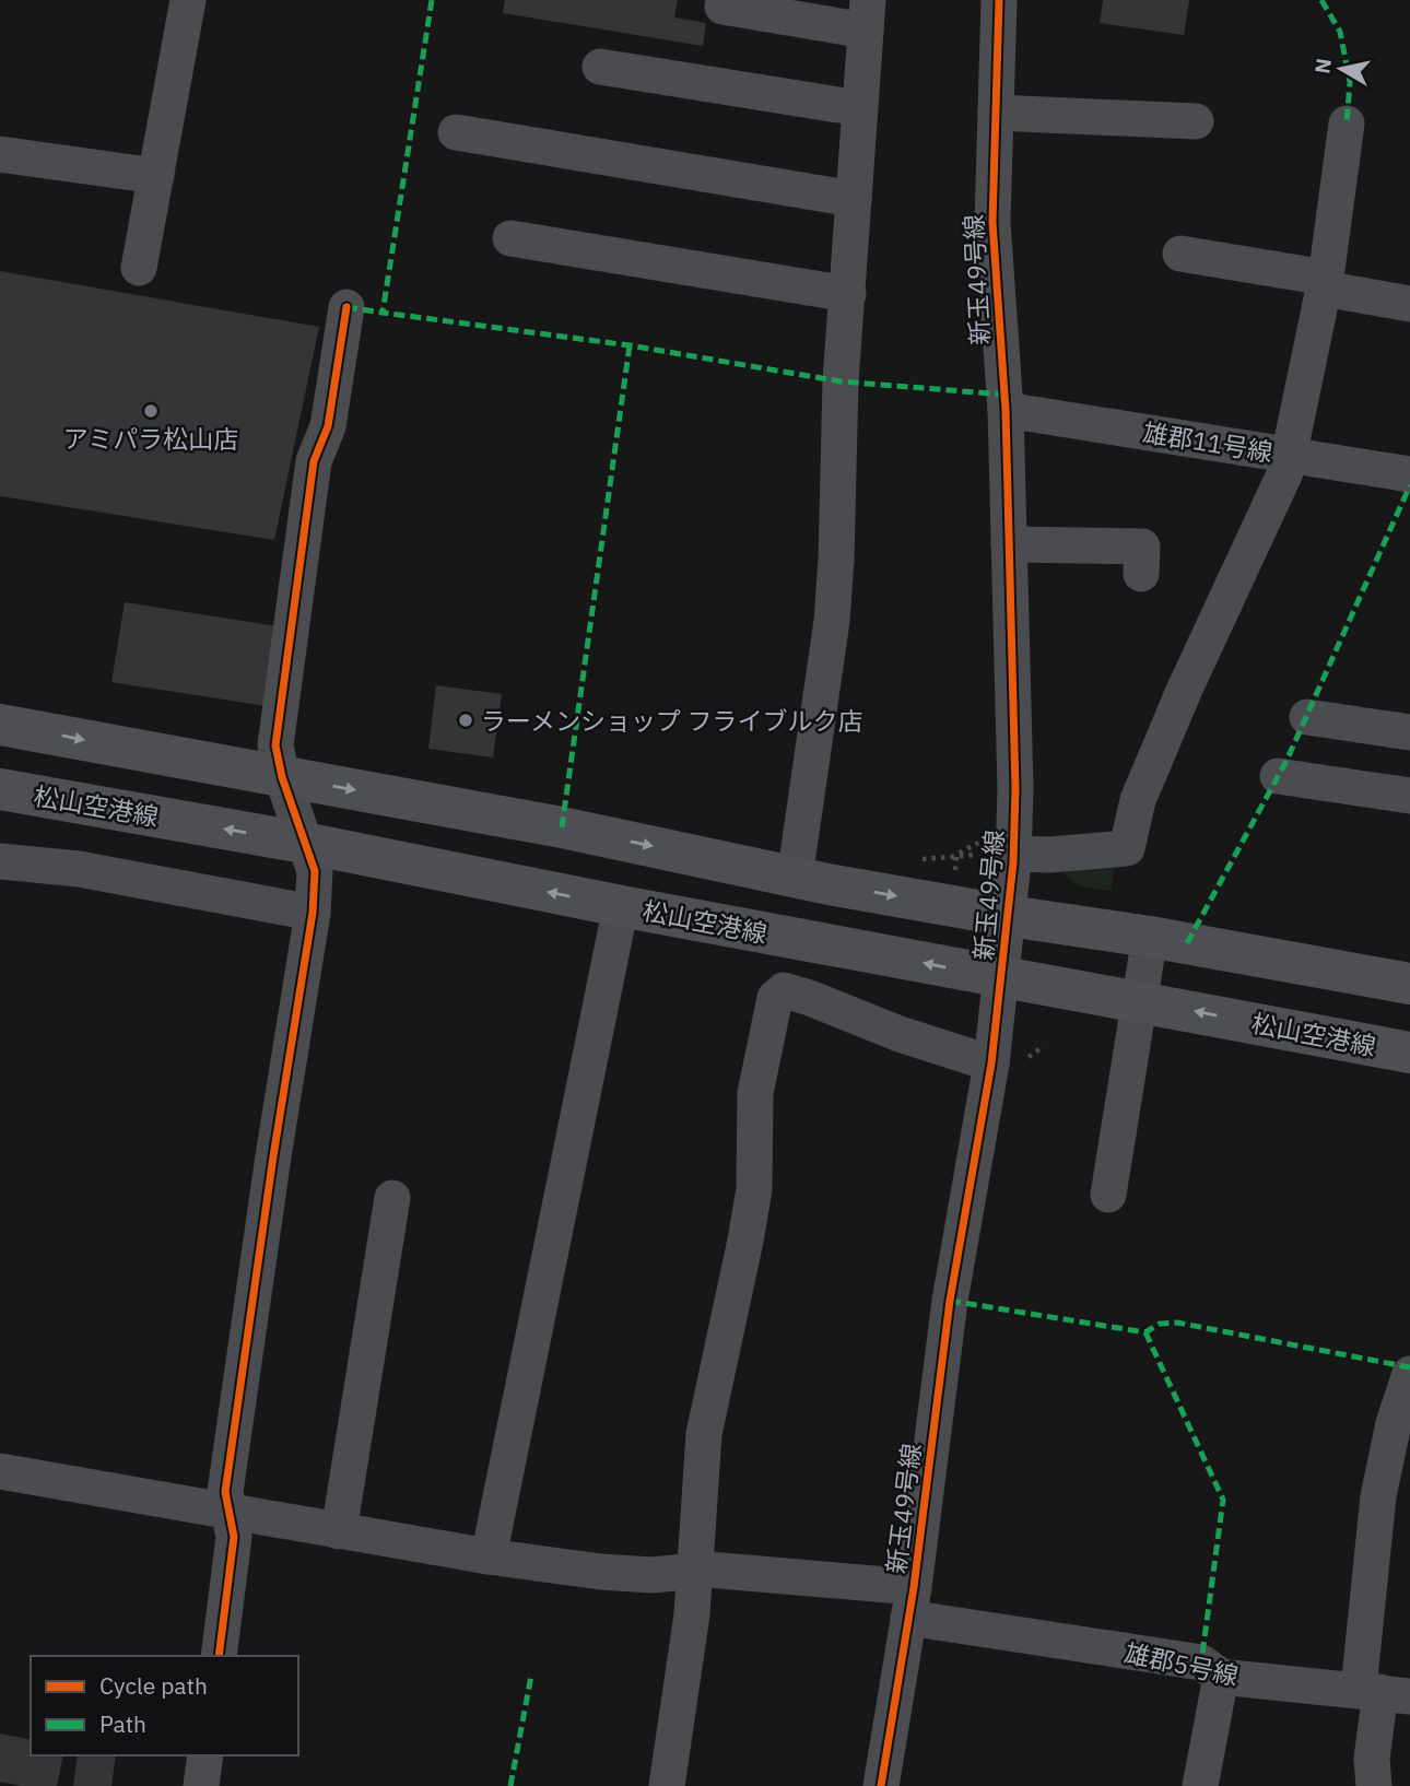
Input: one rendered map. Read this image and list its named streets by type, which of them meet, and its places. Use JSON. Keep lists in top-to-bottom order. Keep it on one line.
{"streets":{"main road":["松山空港線"],"street":["新玉49号線","雄郡11号線","雄郡5号線"]},"crossings":[["新玉49号線","雄郡11号線"],["新玉49号線","松山空港線"],["新玉49号線","雄郡5号線"]],"places":["アミパラ松山店","ラーメンショップ フライブルク店"],"legend":["Cycle path","Path"],"north":"left"}
